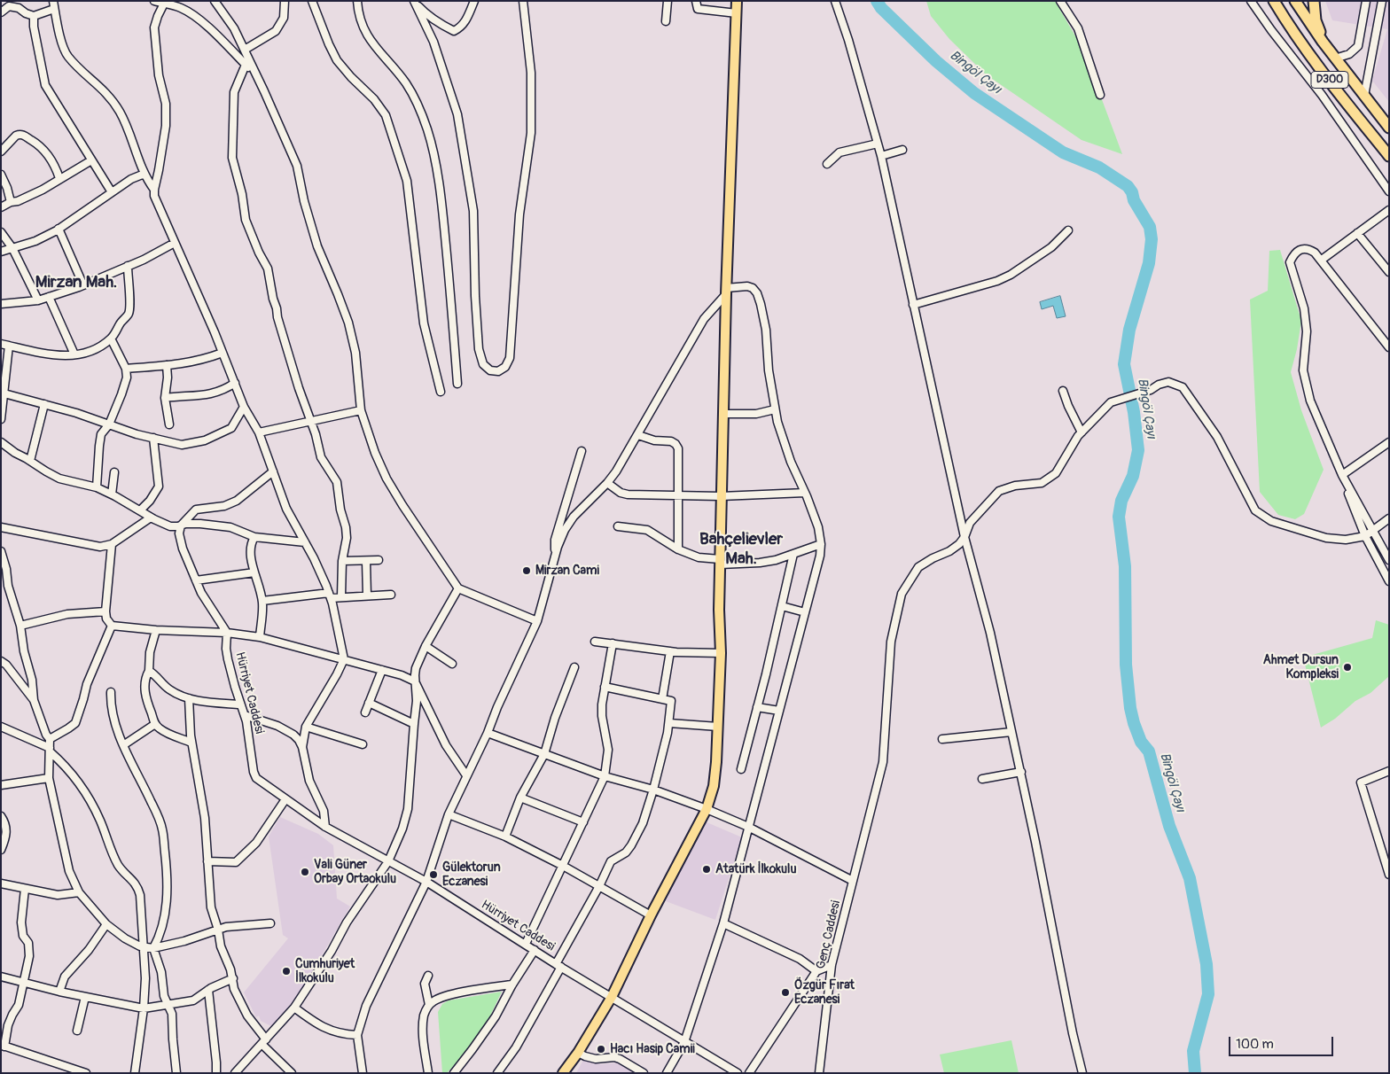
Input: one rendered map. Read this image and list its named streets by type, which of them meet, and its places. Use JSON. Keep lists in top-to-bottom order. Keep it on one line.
{"streets":{"highway":["D300"],"street":["Hürriyet Caddesi","Genç Caddesi"]},"districts":["Mirzan Mah.","Bahçelievler Mah."],"water":["Bingöl Çayı"],"places":["Mirzan Cami","Ahmet Dursun Kompleksi","Atatürk İlkokulu","Vali Güner Orbay Ortaokulu","Gülektorun Eczanesi","Cumhuriyet İlkokulu","Özgür Fırat Eczanesi","Hacı Hasip Camii"],"scale_bar":"100 m"}
